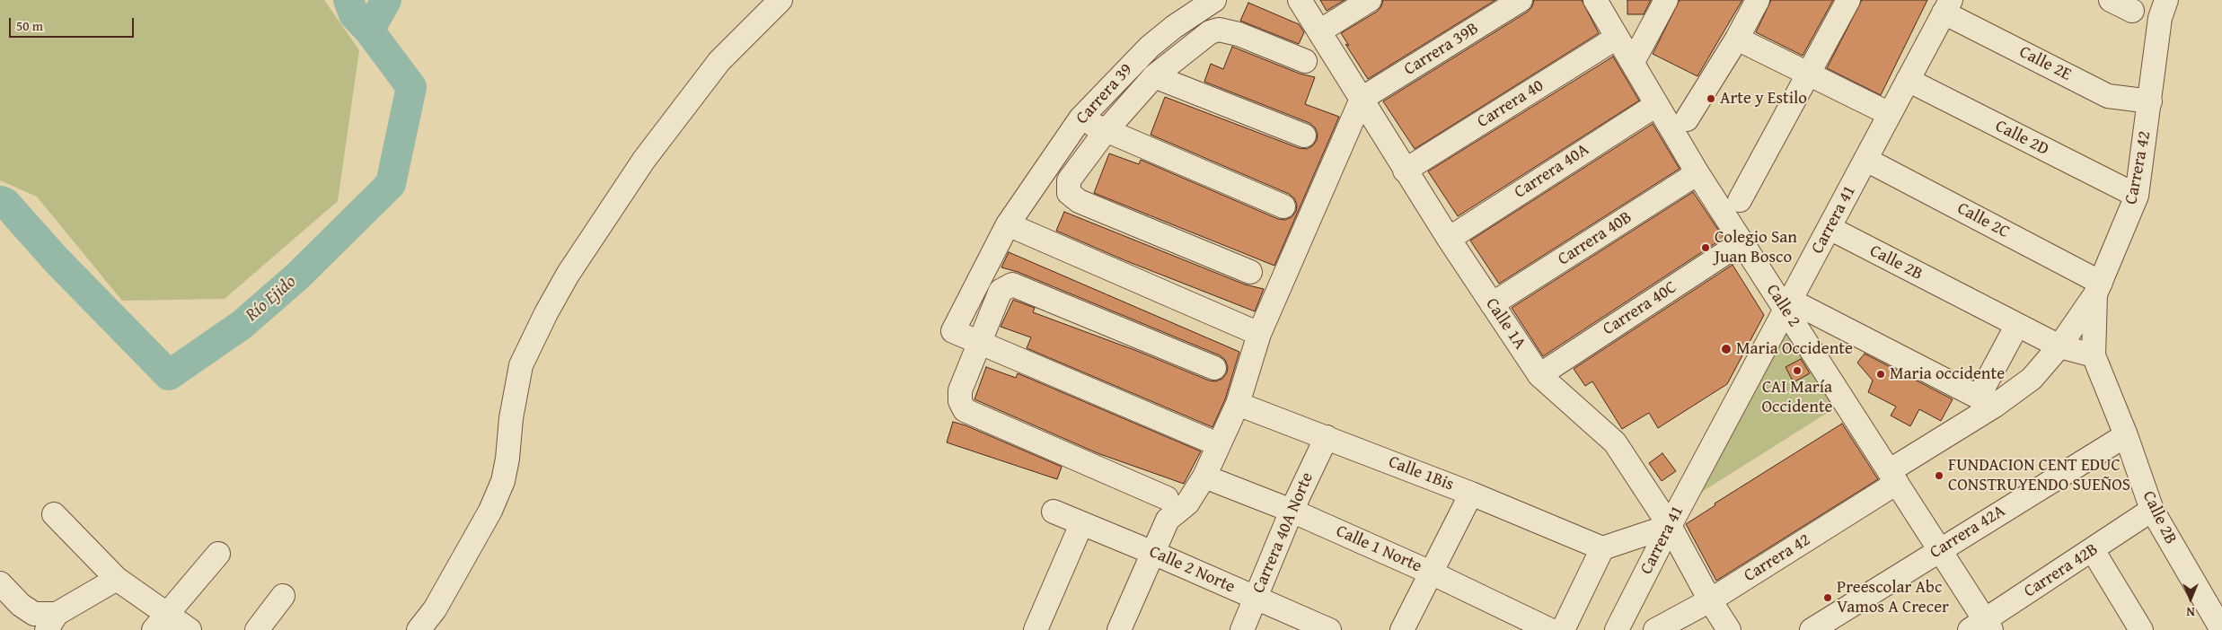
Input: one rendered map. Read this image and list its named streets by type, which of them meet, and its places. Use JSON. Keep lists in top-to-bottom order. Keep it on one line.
{"streets":{"street":["Carrera 39B","Calle 2E","Carrera 39","Carrera 40","Calle 2D","Carrera 42","Carrera 40A","Carrera 41","Calle 2C","Carrera 40B","Calle 2B","Calle 2","Carrera 40C","Calle 1A","Calle 1Bis","Carrera 42A","Carrera 40A Norte","Calle 1 Norte","Calle 2 Norte","Carrera 42B"]},"crossings":[["Carrera 39B","Calle 1A"],["Calle 2E","Carrera 42"],["Calle 2E","Carrera 41"],["Carrera 40","Calle 2"],["Carrera 40","Calle 1A"],["Calle 2D","Carrera 42"],["Calle 2D","Carrera 41"],["Carrera 42","Calle 2C"],["Carrera 42","Calle 2B"],["Carrera 42","Calle 2"],["Carrera 42","Calle 1A"],["Carrera 40A","Calle 2"],["Carrera 40A","Calle 1A"],["Carrera 41","Calle 2C"],["Carrera 41","Calle 2B"],["Carrera 41","Calle 2"],["Carrera 41","Calle 1A"],["Calle 2C","Calle 2B"],["Carrera 40B","Calle 2"],["Carrera 40B","Calle 1A"],["Calle 2B","Carrera 42A"],["Calle 2B","Carrera 42B"],["Calle 2","Carrera 40C"],["Calle 2","Carrera 42A"],["Calle 2","Carrera 42B"],["Carrera 40C","Calle 1A"],["Calle 1Bis","Carrera 40A Norte"],["Carrera 40A Norte","Calle 1 Norte"],["Carrera 40A Norte","Calle 2 Norte"]],"water":["Río Ejido"],"places":["Arte y Estilo","Colegio San Juan Bosco","Maria Occidente","CAI María Occidente","Maria occidente","FUNDACION CENT EDUC CONSTRUYENDO SUEÑOS","Preescolar Abc Vamos A Crecer"],"scale_bar":"50 m","north":"bottom"}
